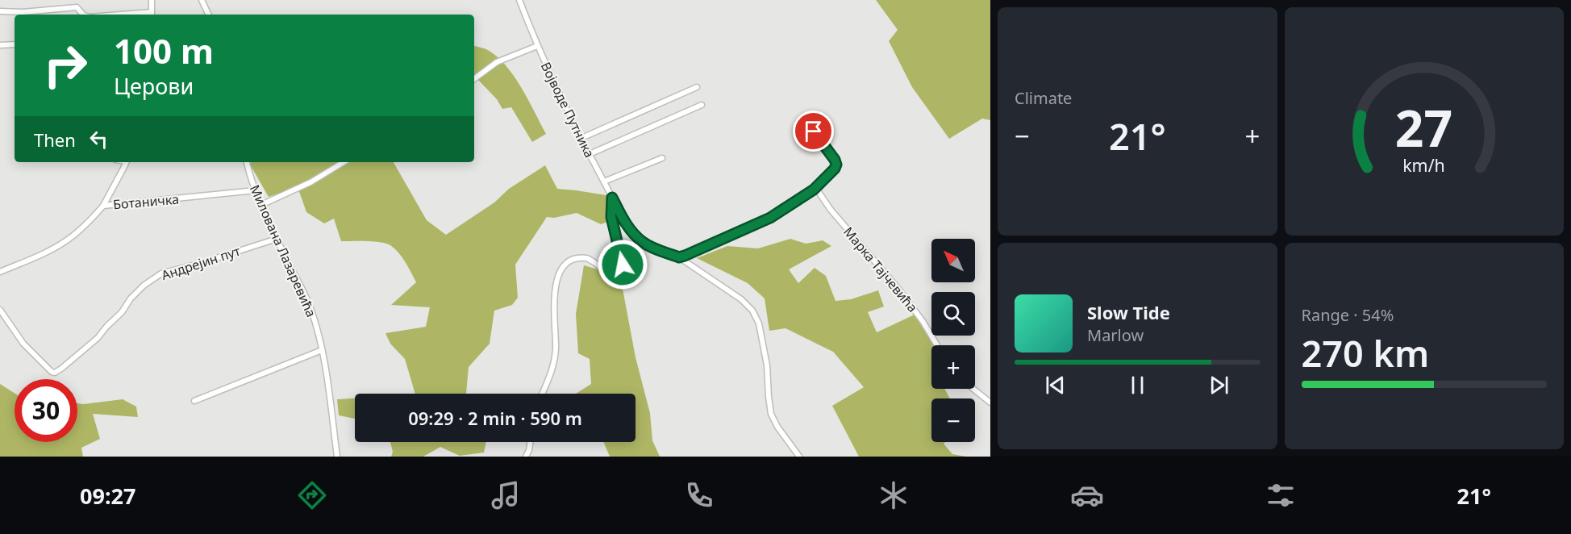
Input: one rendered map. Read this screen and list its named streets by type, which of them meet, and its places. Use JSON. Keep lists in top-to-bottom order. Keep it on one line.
{"streets":{"street":["Војводе Путника","Ботаничка","Милована Лазаревића","Андрејин пут","Марка Тајчевића"]},"crossings":[["Ботаничка","Милована Лазаревића"],["Милована Лазаревића","Андрејин пут"]],"north":"top left","page":{"tile":["Climate",["Range · 54%","270 km"]],"turn":["100 m","Церови"],"then":"Then","heat":["−","21°","+"],"map_buttons":["+","−"],"song":["Slow Tide","Marlow"],"limit":"30","trip":"09:29 · 2 min · 590 m","tabs":["09:27","21°"],"gauge":["27","km/h"]}}
